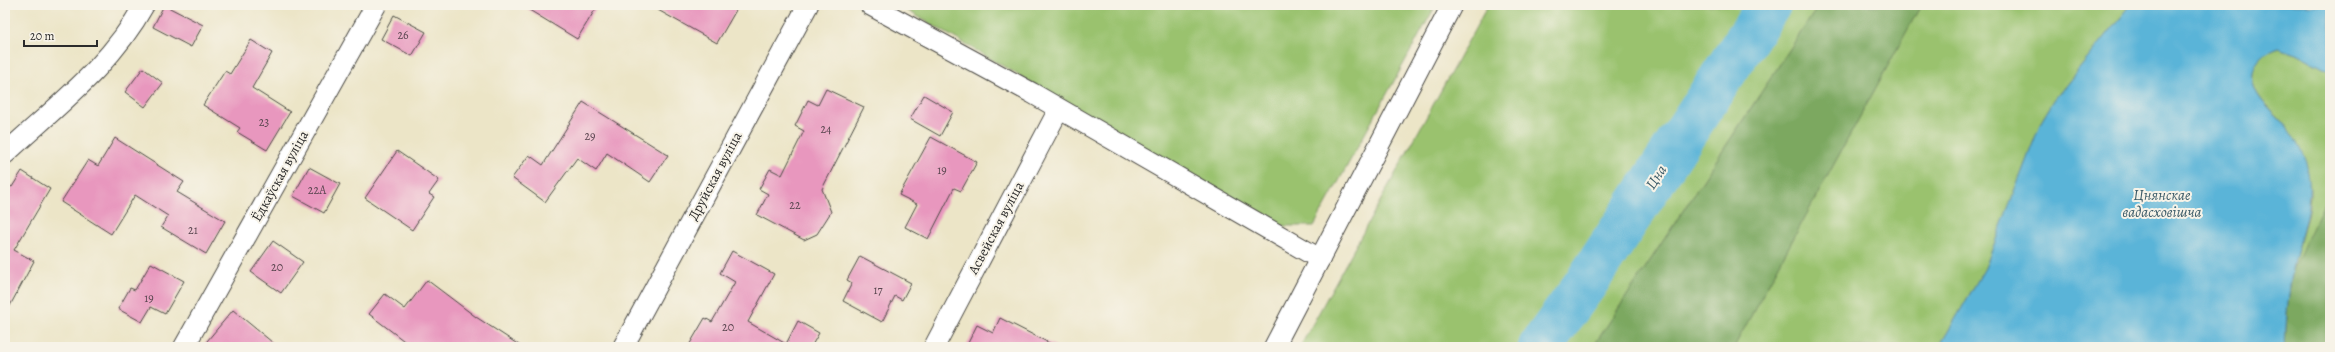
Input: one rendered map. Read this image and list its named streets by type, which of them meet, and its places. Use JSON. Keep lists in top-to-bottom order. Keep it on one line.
{"streets":{"street":["Ёдкаўская вуліца","Друйская вуліца","Асвейская вуліца"]},"water":["Цна","Цнянскае вадасховішча"],"house_numbers":["26","23","24","29","19","22А","22","21","20","17","19","20"],"scale_bar":"20 m"}
